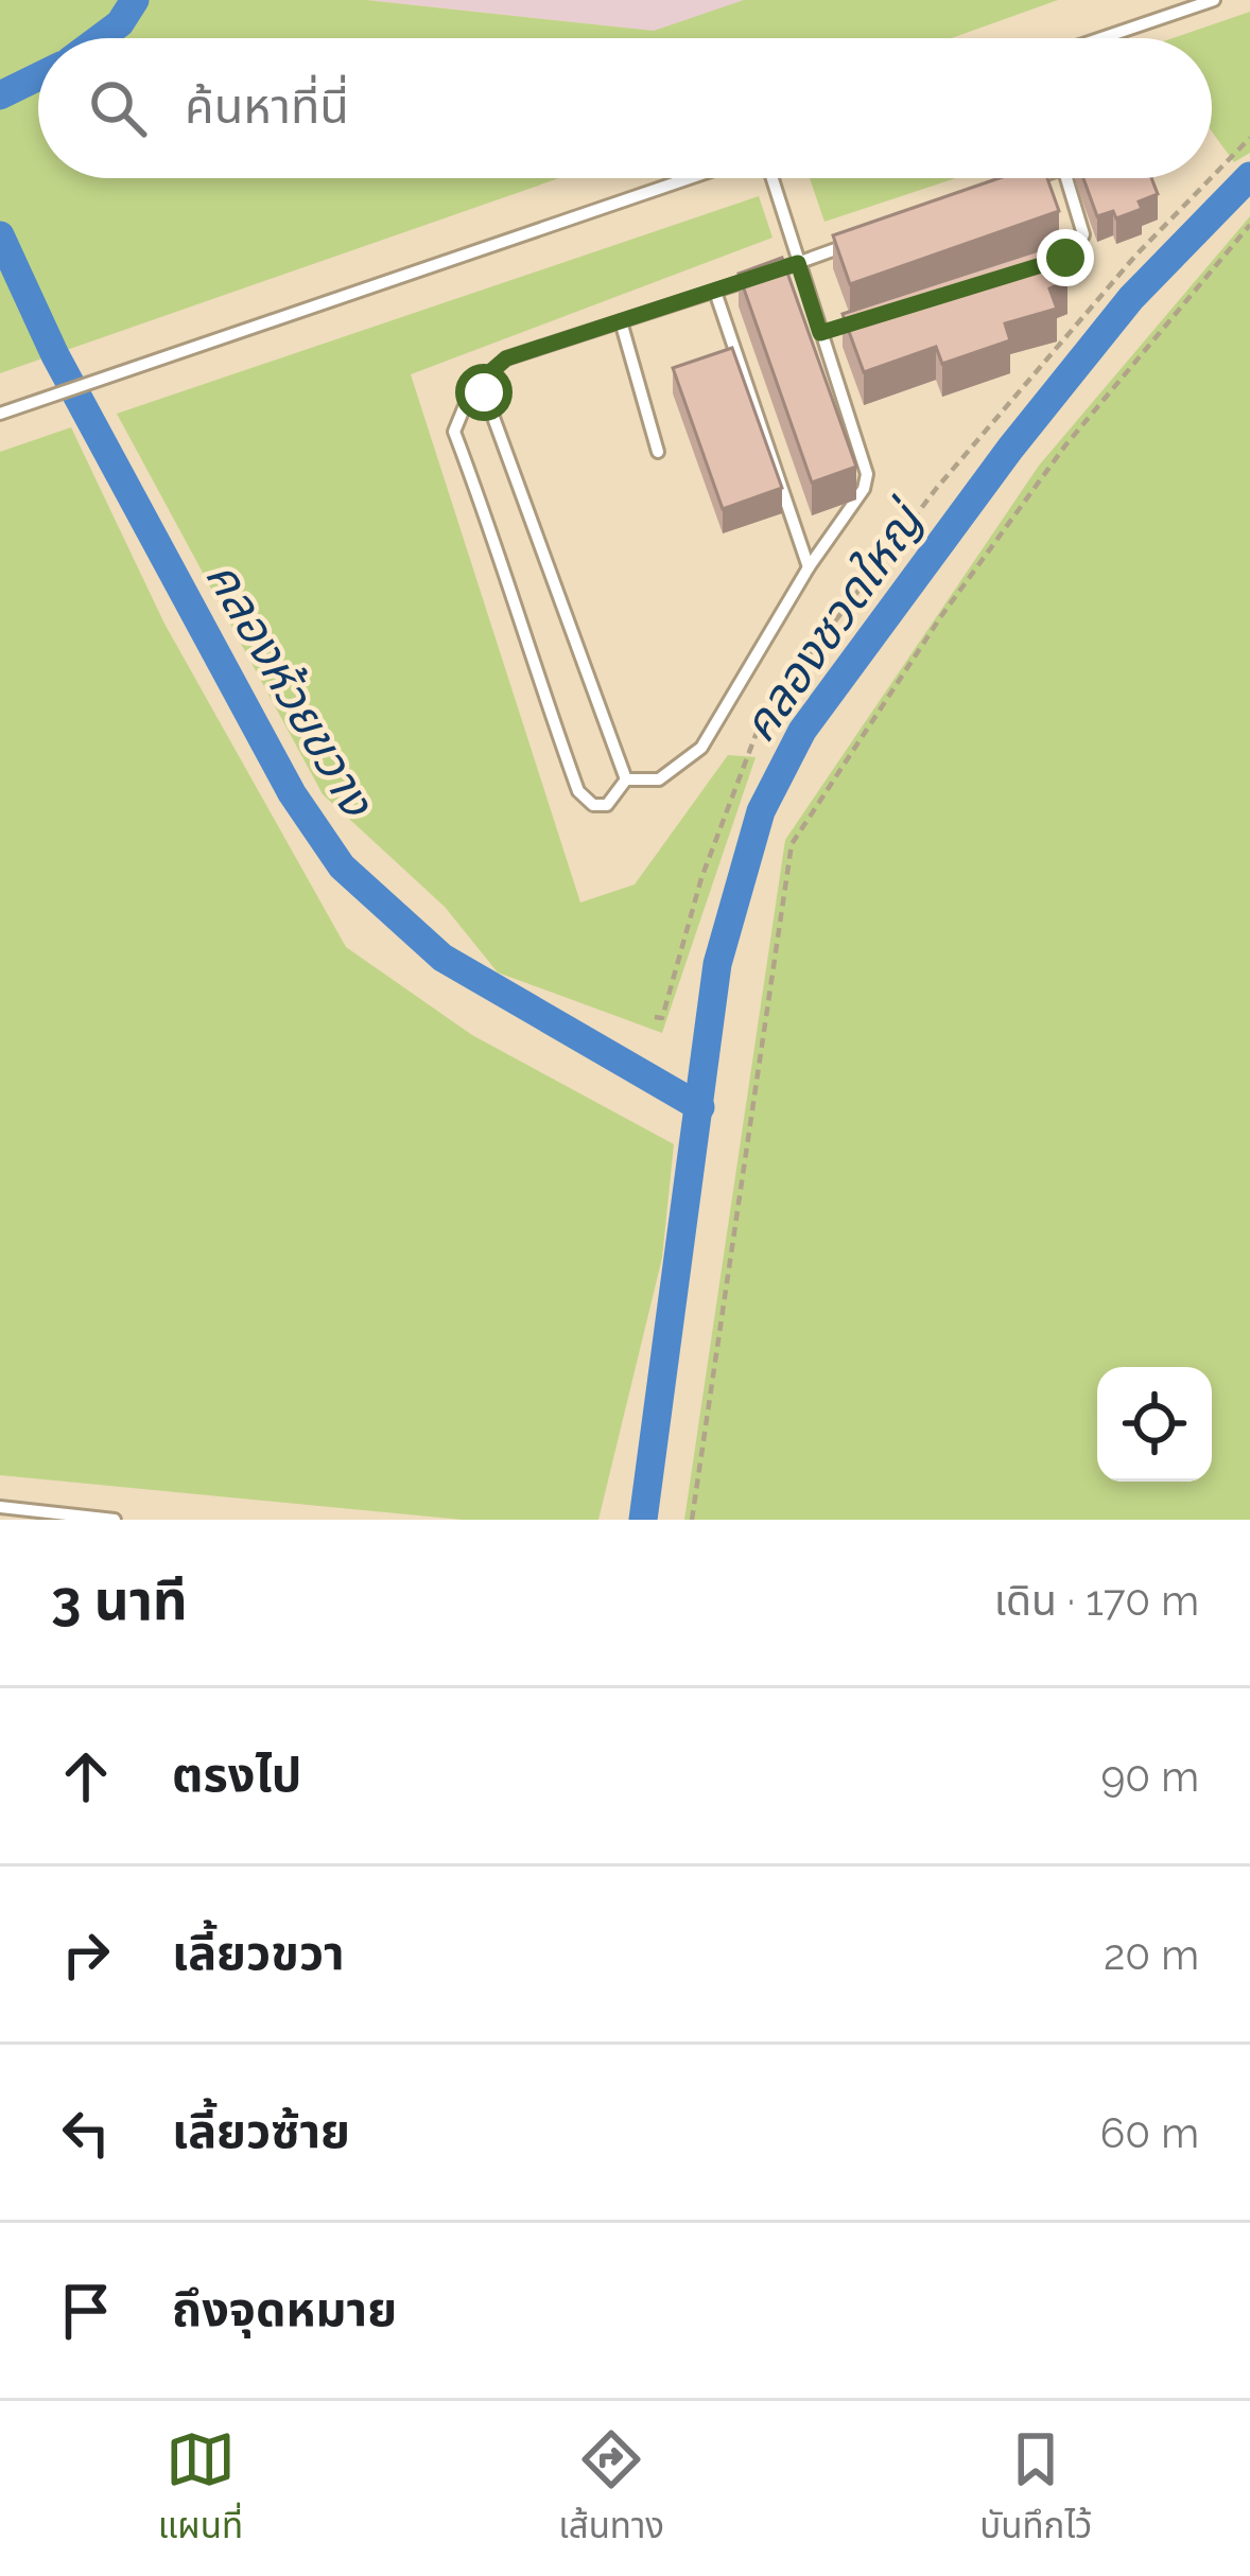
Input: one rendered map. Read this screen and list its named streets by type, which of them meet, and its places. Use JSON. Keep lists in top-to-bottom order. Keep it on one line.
{"water":["คลองชวดใหญ่","คลองห้วยขวาง"],"page":{"search":"ค้นหาที่นี่","heading":["3 นาที","เดิน · 170 m"],"list":[["ตรงไป","90 m"],["เลี้ยวขวา","20 m"],["เลี้ยวซ้าย","60 m"],"ถึงจุดหมาย"],"nav":["แผนที่","เส้นทาง","บันทึกไว้"]}}
